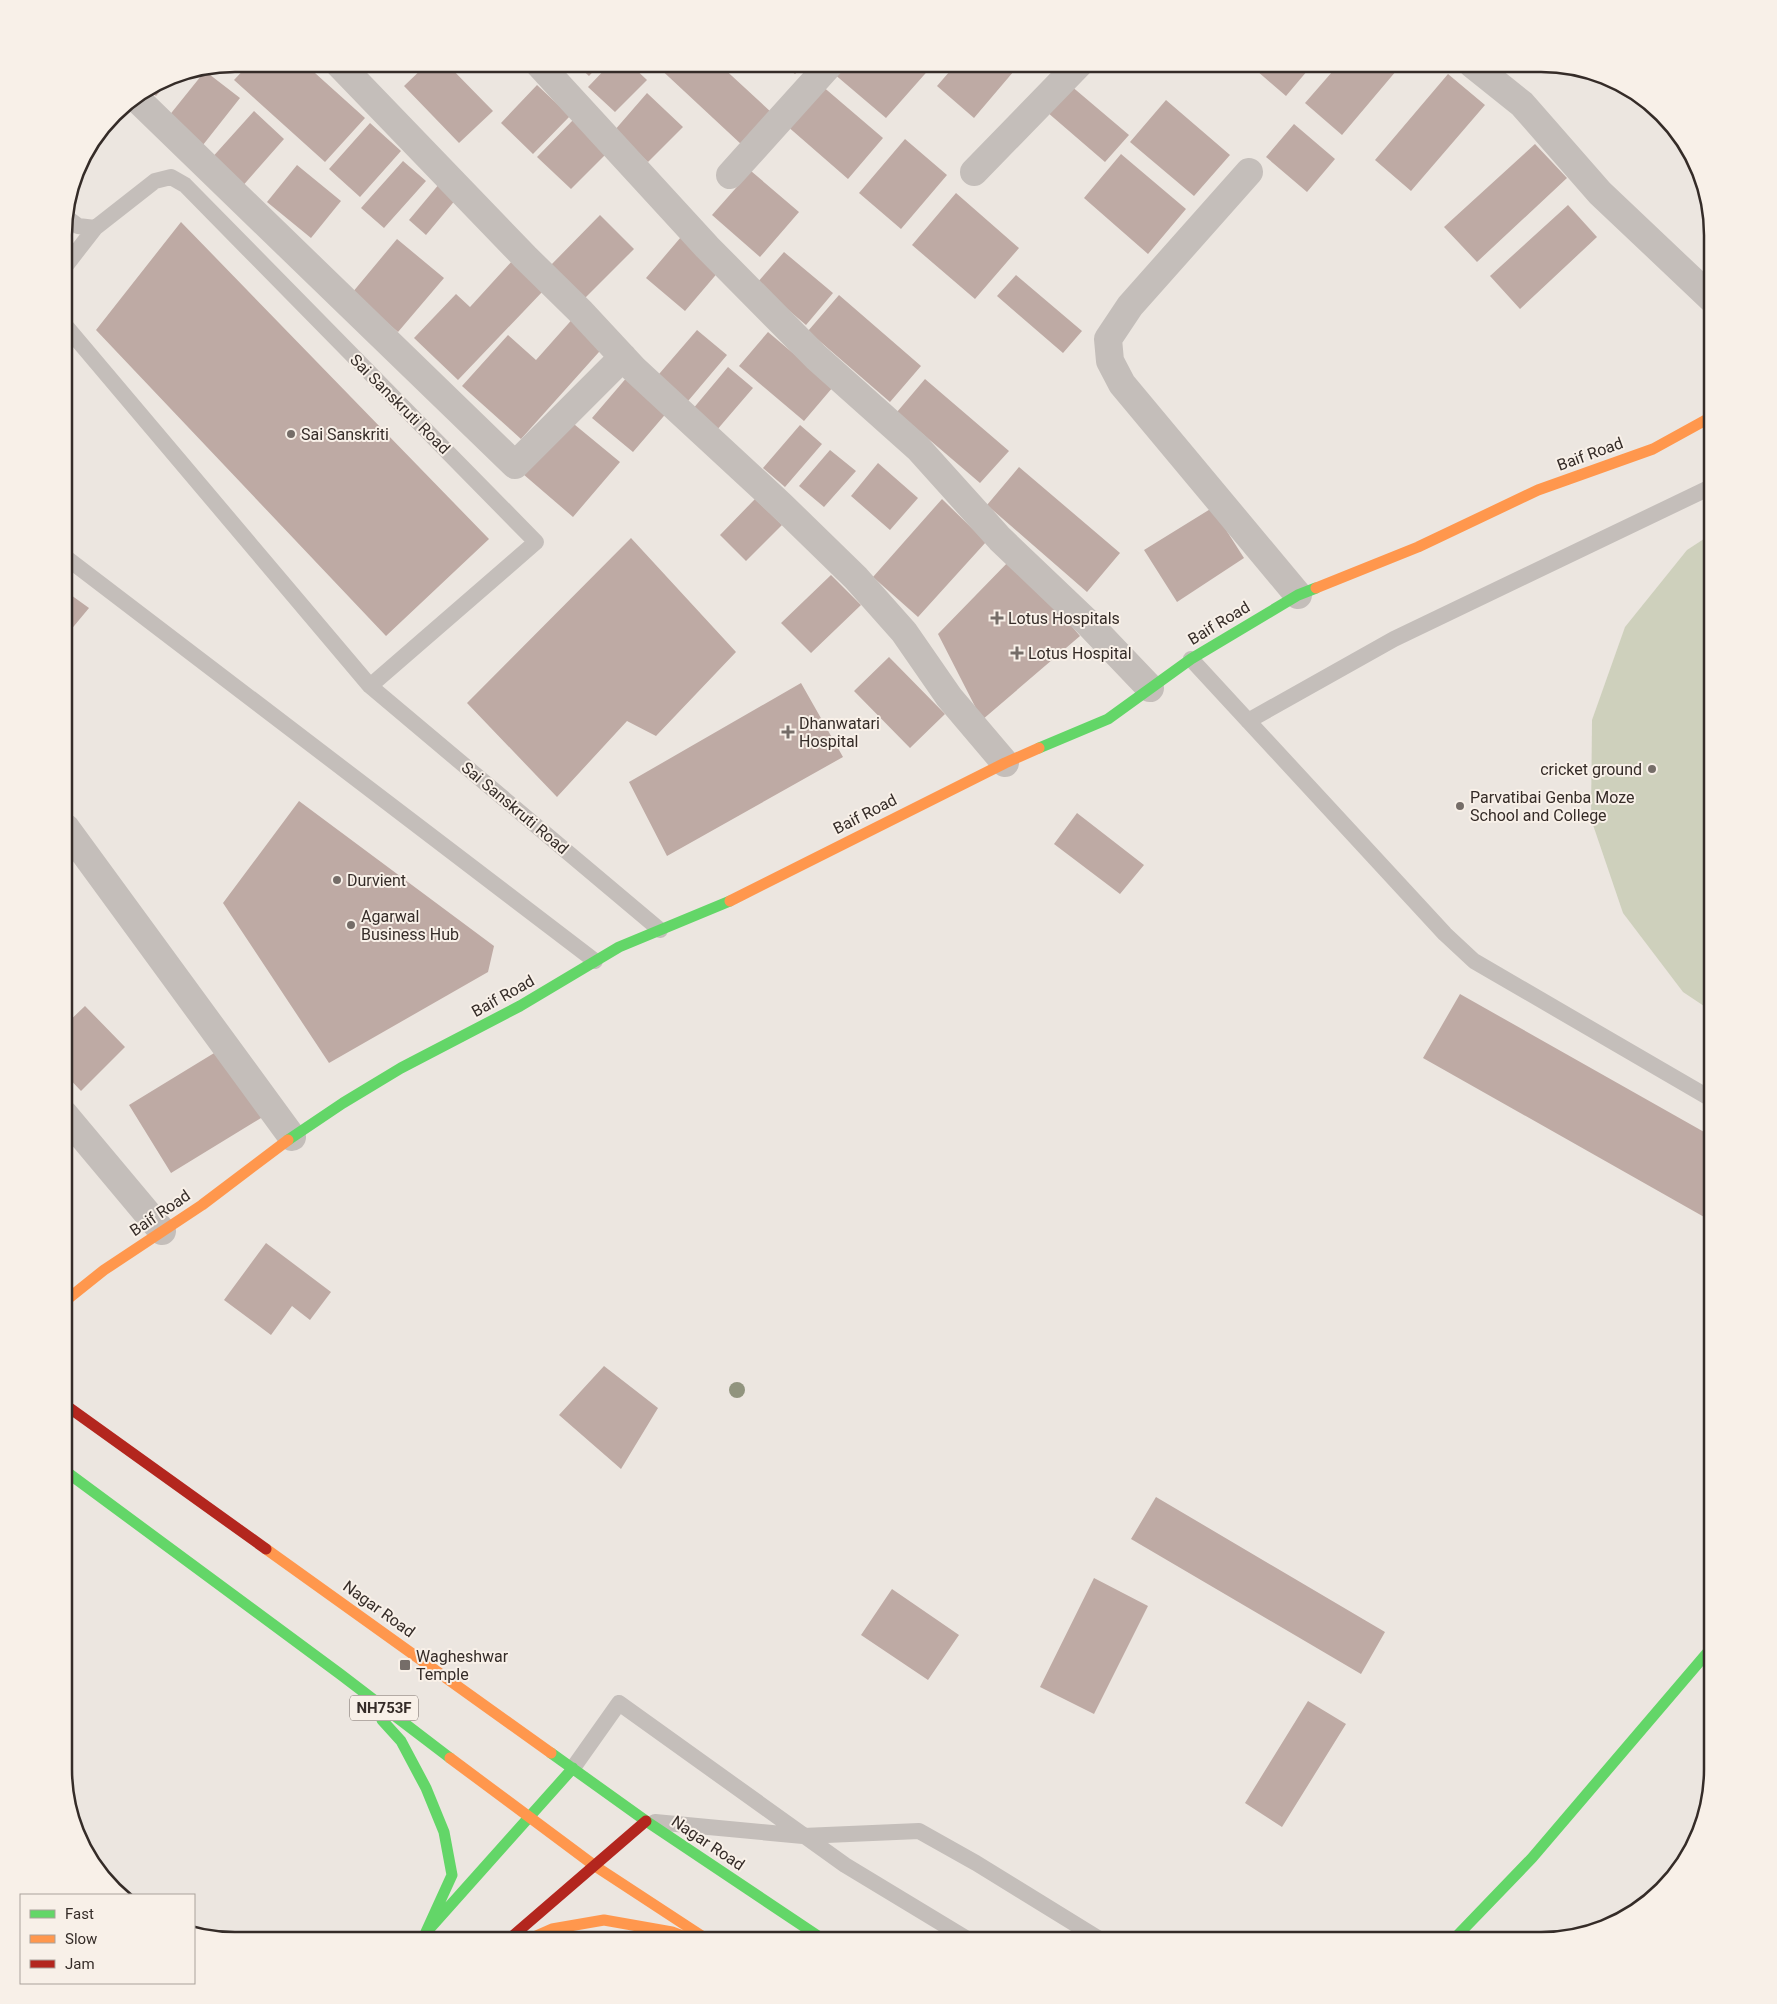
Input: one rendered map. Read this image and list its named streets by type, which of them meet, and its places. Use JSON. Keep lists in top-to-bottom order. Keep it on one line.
{"streets":{"main road":["Baif Road","Nagar Road","NH753F"],"lane":["Sai Sanskruti Road"]},"crossings":[["Sai Sanskruti Road","Baif Road"]],"places":{"other":["Sai Sanskriti","cricket ground","Parvatibai Genba Moze School and College","Durvient","Agarwal Business Hub"],"health":["Lotus Hospitals","Lotus Hospital","Dhanwatari Hospital"],"transit":["Wagheshwar Temple"]},"legend":["Fast","Slow","Jam"]}
